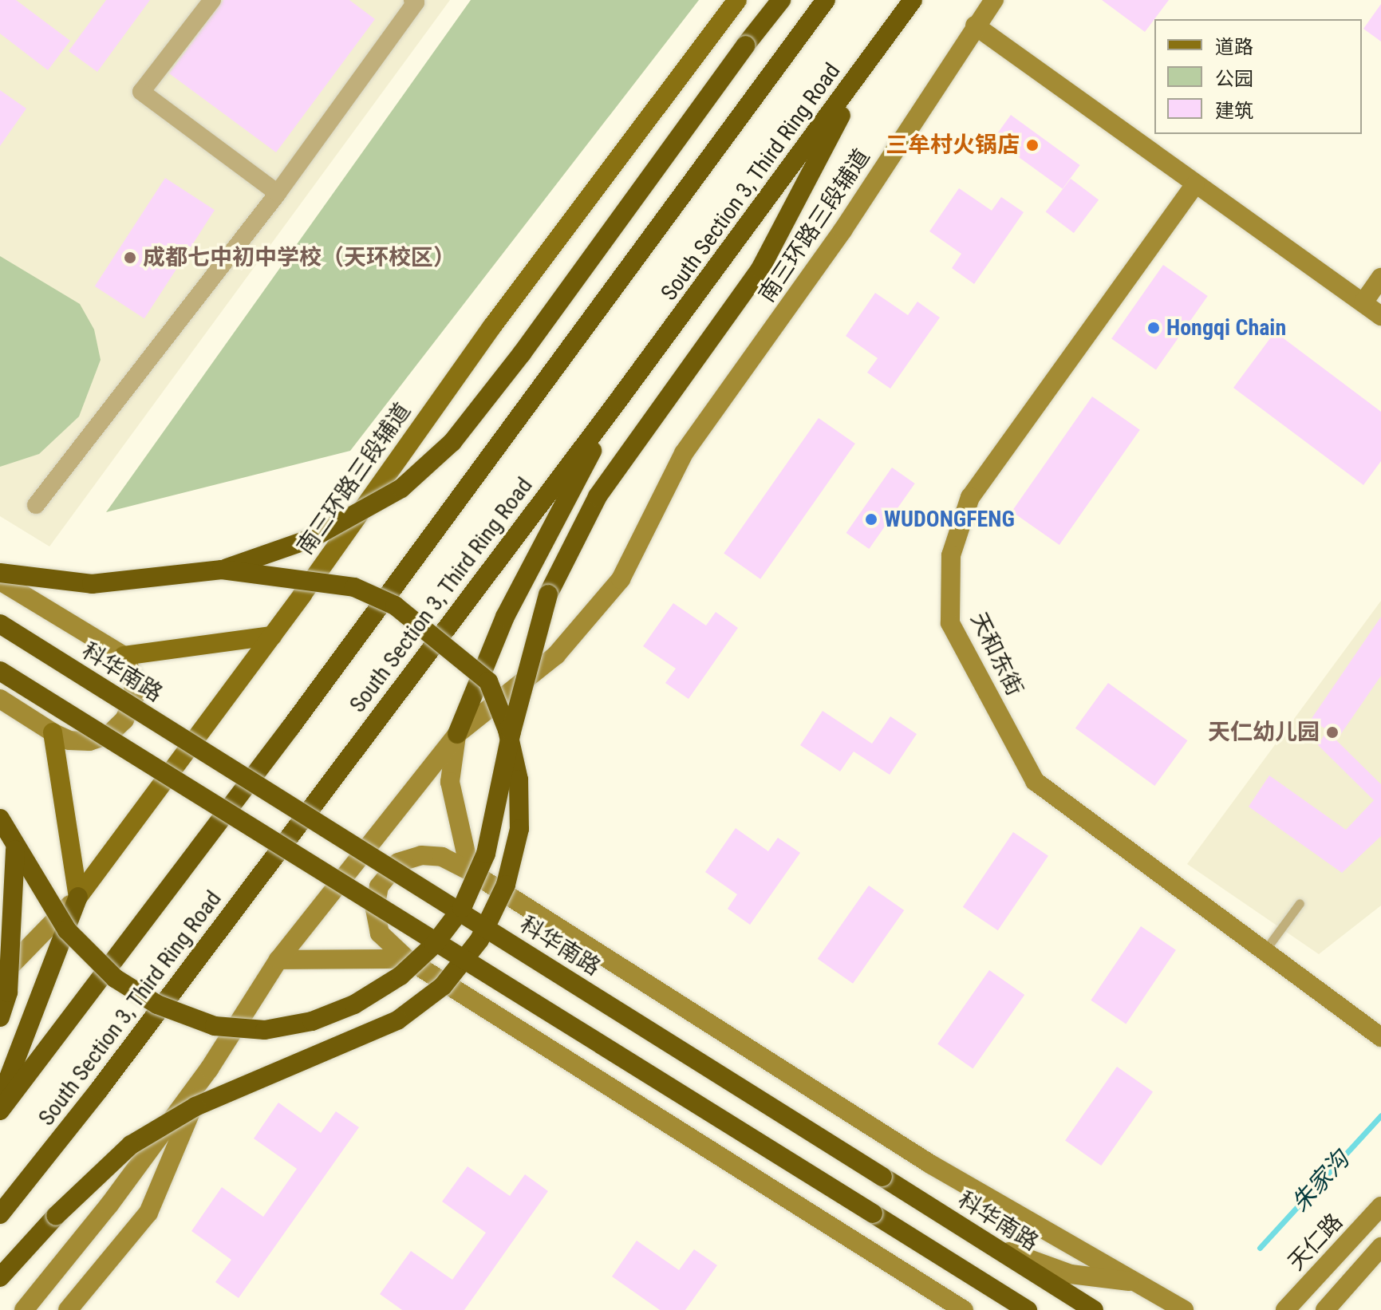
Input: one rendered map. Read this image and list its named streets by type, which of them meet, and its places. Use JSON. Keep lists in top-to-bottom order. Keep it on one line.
{"streets":{"highway":["South Section 3, Third Ring Road","科华南路"],"main road":["南三环路三段辅道"],"street":["天和东街","天仁路"]},"water":["朱家沟"],"places":["三牟村火锅店","成都七中初中学校（天环校区）","Hongqi Chain","WUDONGFENG","天仁幼儿园"],"legend":["道路","公园","建筑"]}
